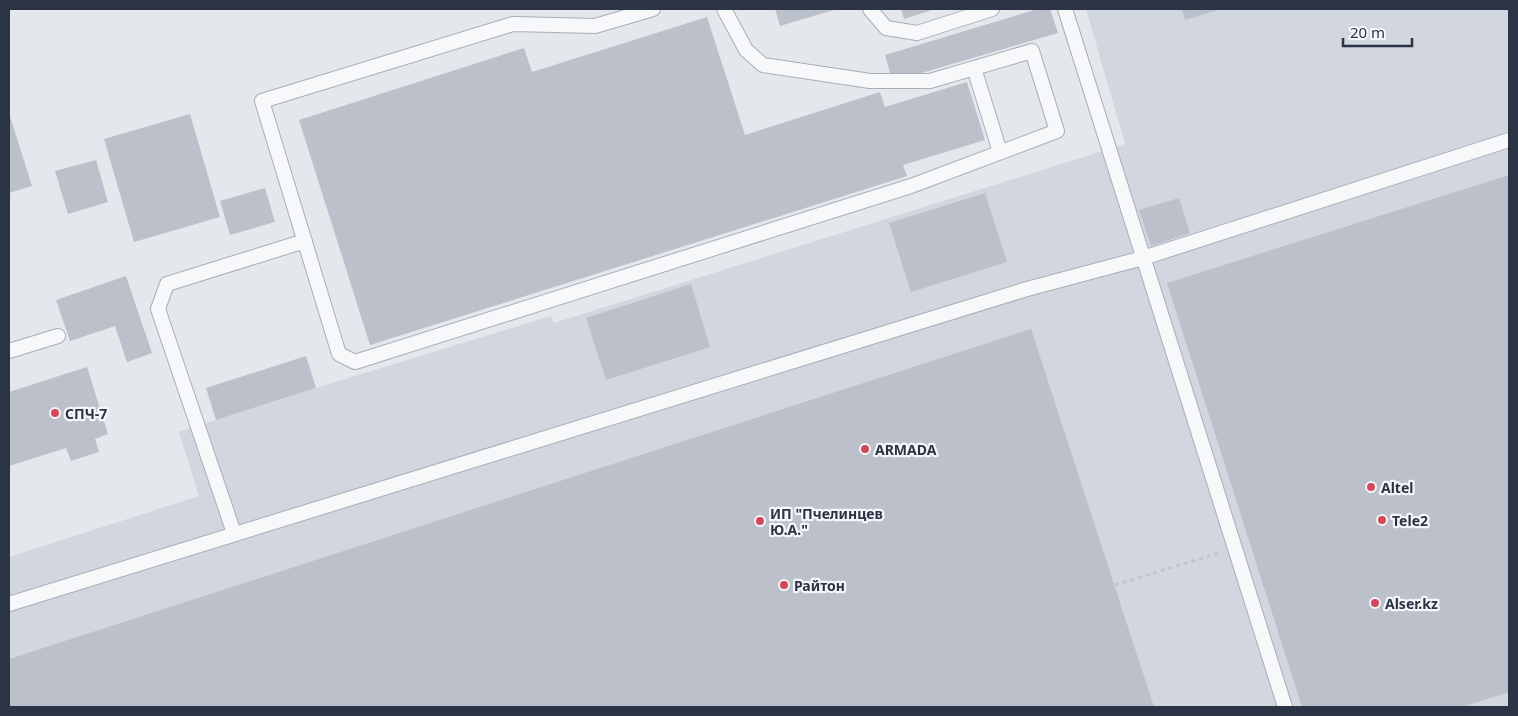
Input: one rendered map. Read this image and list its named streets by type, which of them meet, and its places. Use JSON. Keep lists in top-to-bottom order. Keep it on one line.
{"places":["СПЧ-7","ARMADA","Altel","Tele2","ИП \"Пчелинцев Ю.А.\"","Райтон","Alser.kz"],"scale_bar":"20 m"}
